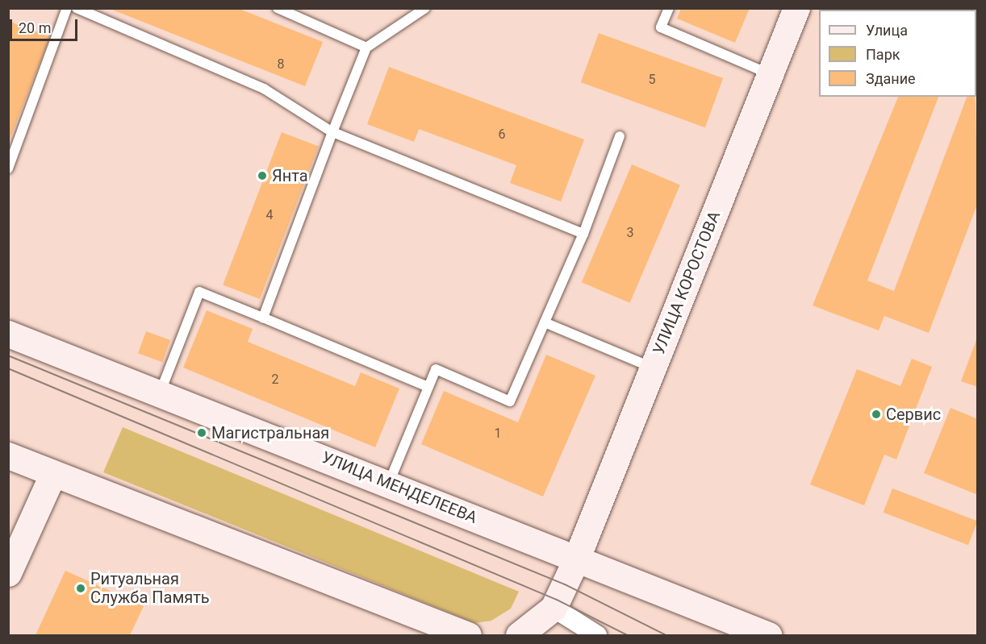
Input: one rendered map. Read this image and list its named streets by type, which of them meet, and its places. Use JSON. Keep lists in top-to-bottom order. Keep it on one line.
{"streets":{"main road":["УЛИЦА КОРОСТОВА","УЛИЦА МЕНДЕЛЕЕВА"]},"crossings":[["УЛИЦА КОРОСТОВА","УЛИЦА МЕНДЕЛЕЕВА"]],"places":["Янта","Сервис","Магистральная","Ритуальная Служба Память"],"house_numbers":["8","5","6","4","3","2","1"],"legend":["Улица","Парк","Здание"],"scale_bar":"20 m"}
